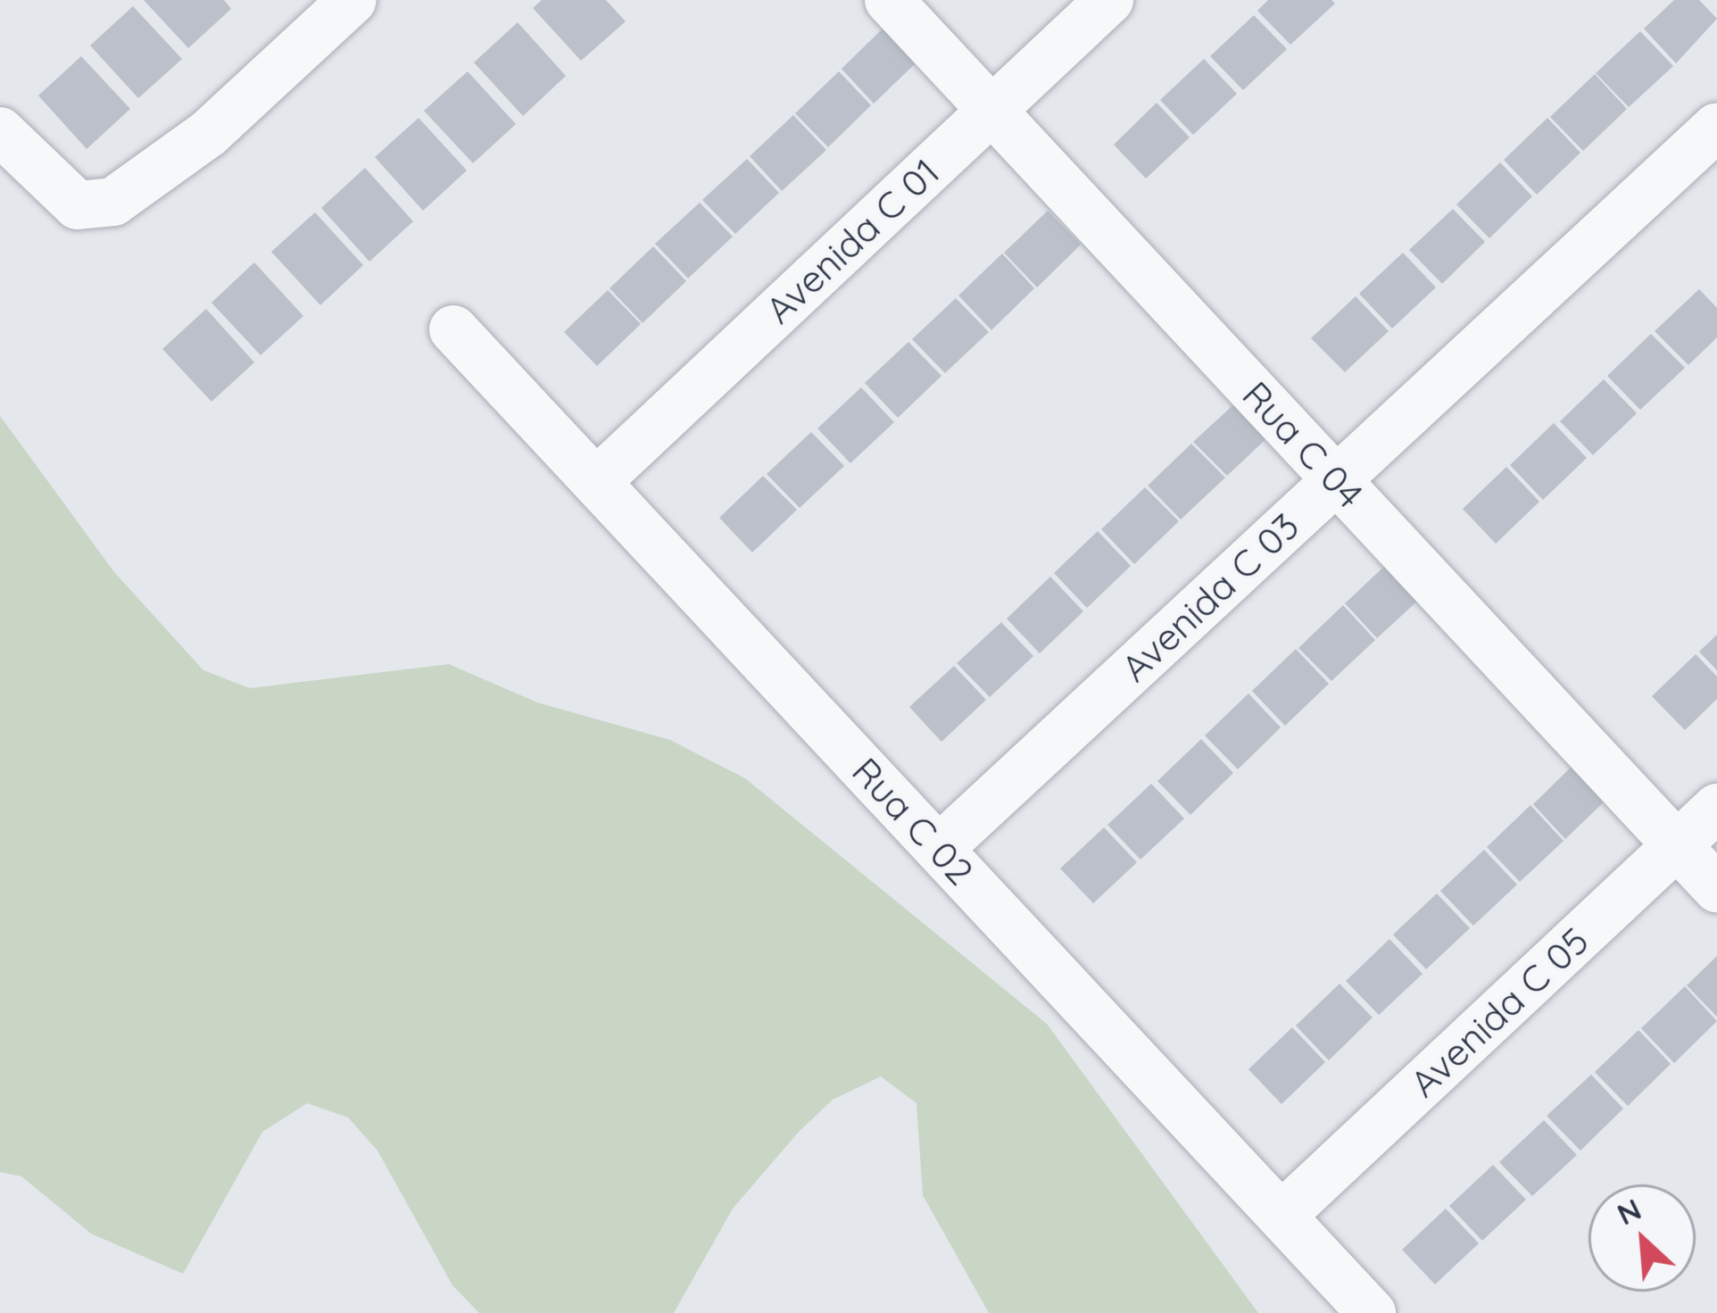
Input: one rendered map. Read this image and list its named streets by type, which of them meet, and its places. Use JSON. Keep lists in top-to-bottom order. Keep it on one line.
{"streets":{"street":["Avenida C 01","Rua C 04","Avenida C 03","Rua C 02","Avenida C 05"]},"crossings":[["Avenida C 01","Rua C 04"],["Avenida C 01","Rua C 02"],["Rua C 04","Avenida C 03"],["Rua C 04","Avenida C 05"],["Avenida C 03","Rua C 02"],["Rua C 02","Avenida C 05"]],"north":"top left"}
